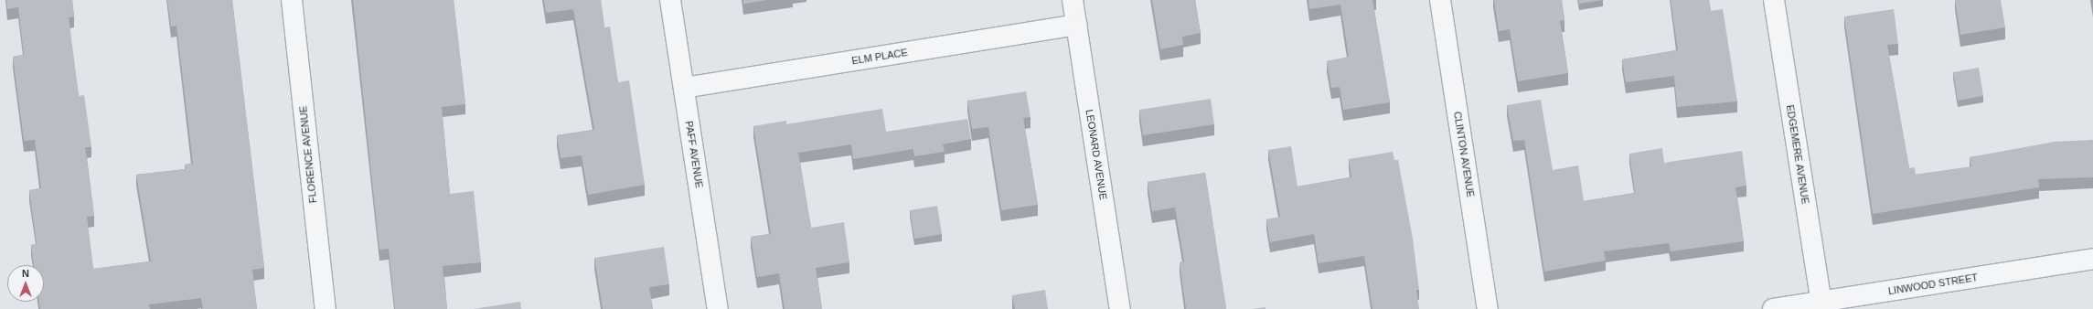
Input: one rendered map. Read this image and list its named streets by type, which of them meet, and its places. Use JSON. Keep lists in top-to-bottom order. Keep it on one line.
{"streets":{"street":["ELM PLACE","FLORENCE AVENUE","PAFF AVENUE","LEONARD AVENUE","CLINTON AVENUE","EDGEMERE AVENUE","LINWOOD STREET"]},"crossings":[["ELM PLACE","PAFF AVENUE"],["ELM PLACE","LEONARD AVENUE"],["EDGEMERE AVENUE","LINWOOD STREET"]],"north":"top"}
